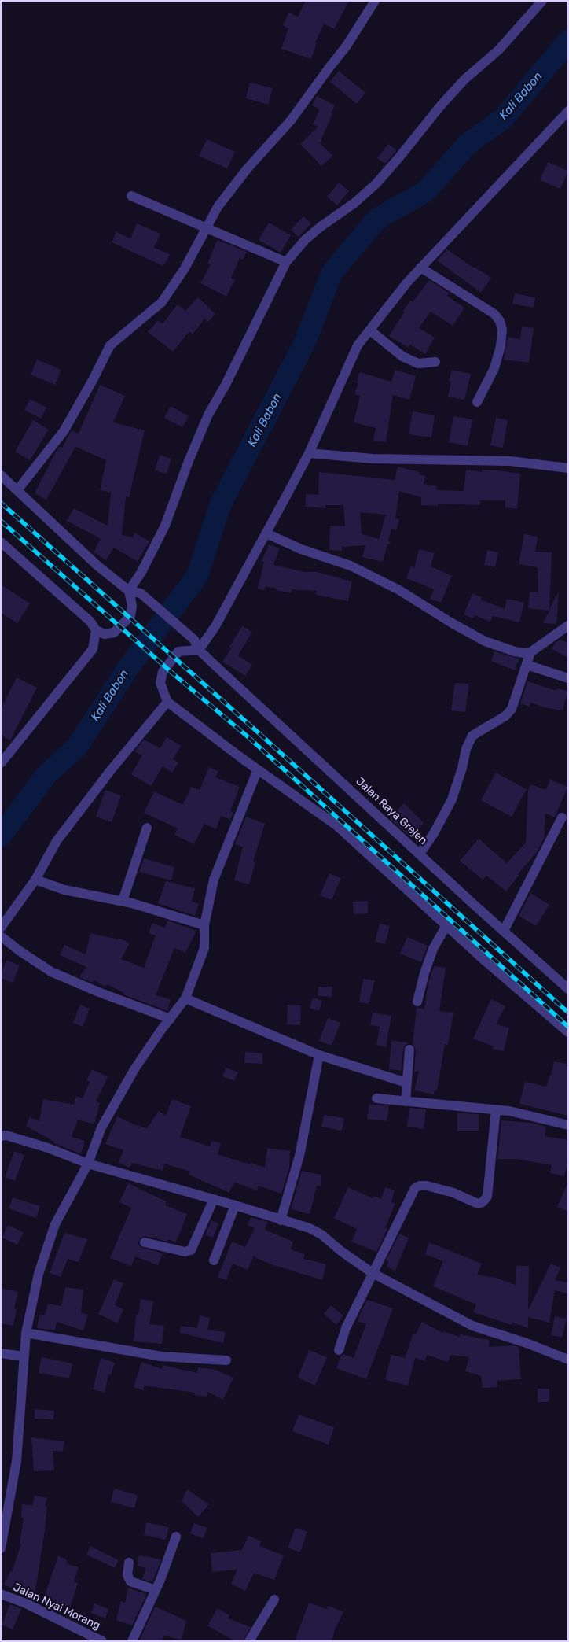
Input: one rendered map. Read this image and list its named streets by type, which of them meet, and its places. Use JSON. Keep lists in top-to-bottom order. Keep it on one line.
{"streets":{"street":["Jalan Raya Grejen","Jalan Nyai Morang"]},"water":["Kali Babon"]}
